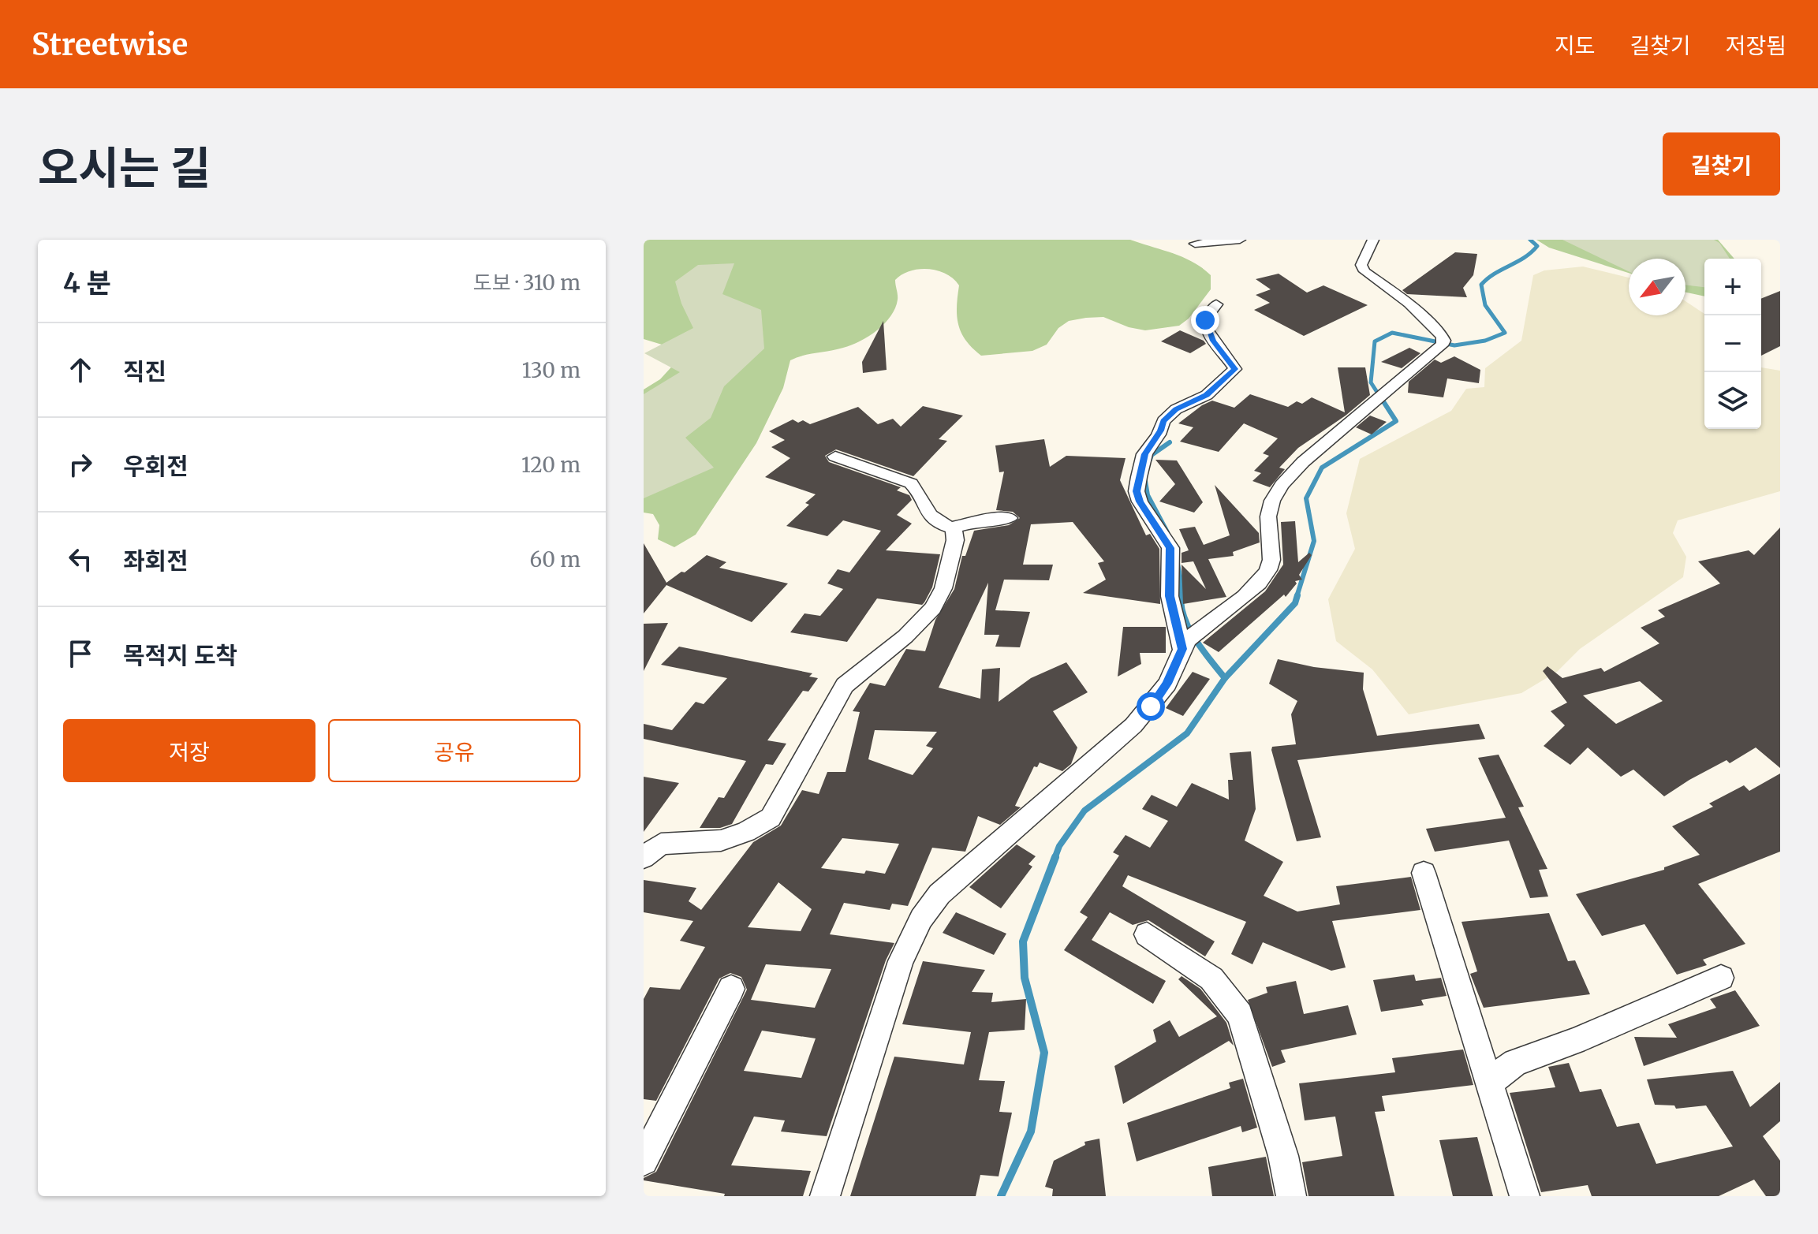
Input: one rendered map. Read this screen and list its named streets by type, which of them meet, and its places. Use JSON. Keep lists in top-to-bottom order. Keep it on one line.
{"north":"bottom left","page":{"header":"Streetwise","nav":["지도","길찾기","저장됨"],"title":"오시는 길","buttons":["길찾기",["저장","공유"]],"heading":["4 분","도보 · 310 m"],"map_buttons":["+","−"],"list":[["직진","130 m"],["우회전","120 m"],["좌회전","60 m"],"목적지 도착"]}}
